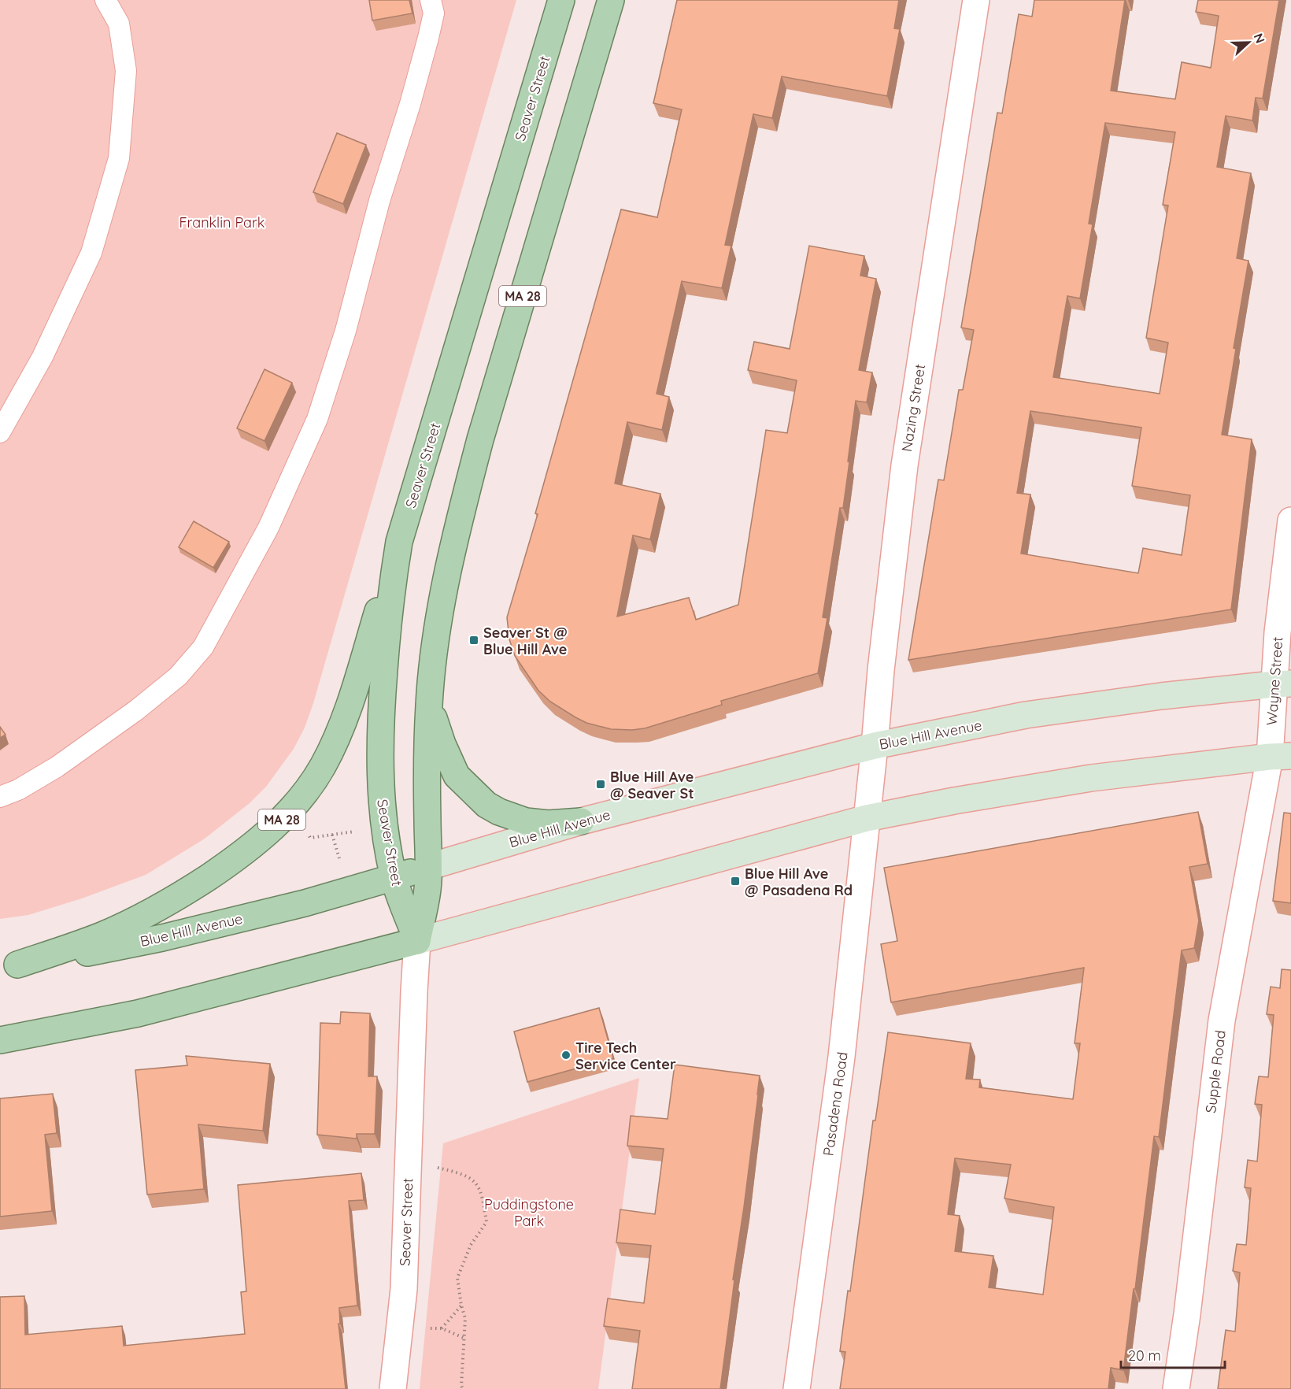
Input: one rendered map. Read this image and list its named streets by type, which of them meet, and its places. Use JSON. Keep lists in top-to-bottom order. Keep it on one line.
{"streets":{"main road":["Seaver Street","MA 28","Blue Hill Avenue"],"street":["Nazing Street","Wayne Street","Supple Road","Pasadena Road"]},"crossings":[["Seaver Street","MA 28"],["Seaver Street","Blue Hill Avenue"],["MA 28","Blue Hill Avenue"],["Nazing Street","Blue Hill Avenue"],["Nazing Street","Pasadena Road"],["Wayne Street","Blue Hill Avenue"],["Wayne Street","Supple Road"]],"parks":["Franklin Park","Puddingstone Park"],"places":{"transit":["Seaver St @ Blue Hill Ave","Blue Hill Ave @ Seaver St","Blue Hill Ave @ Pasadena Rd"],"other":["Tire Tech Service Center"]},"scale_bar":"20 m","north":"right"}
